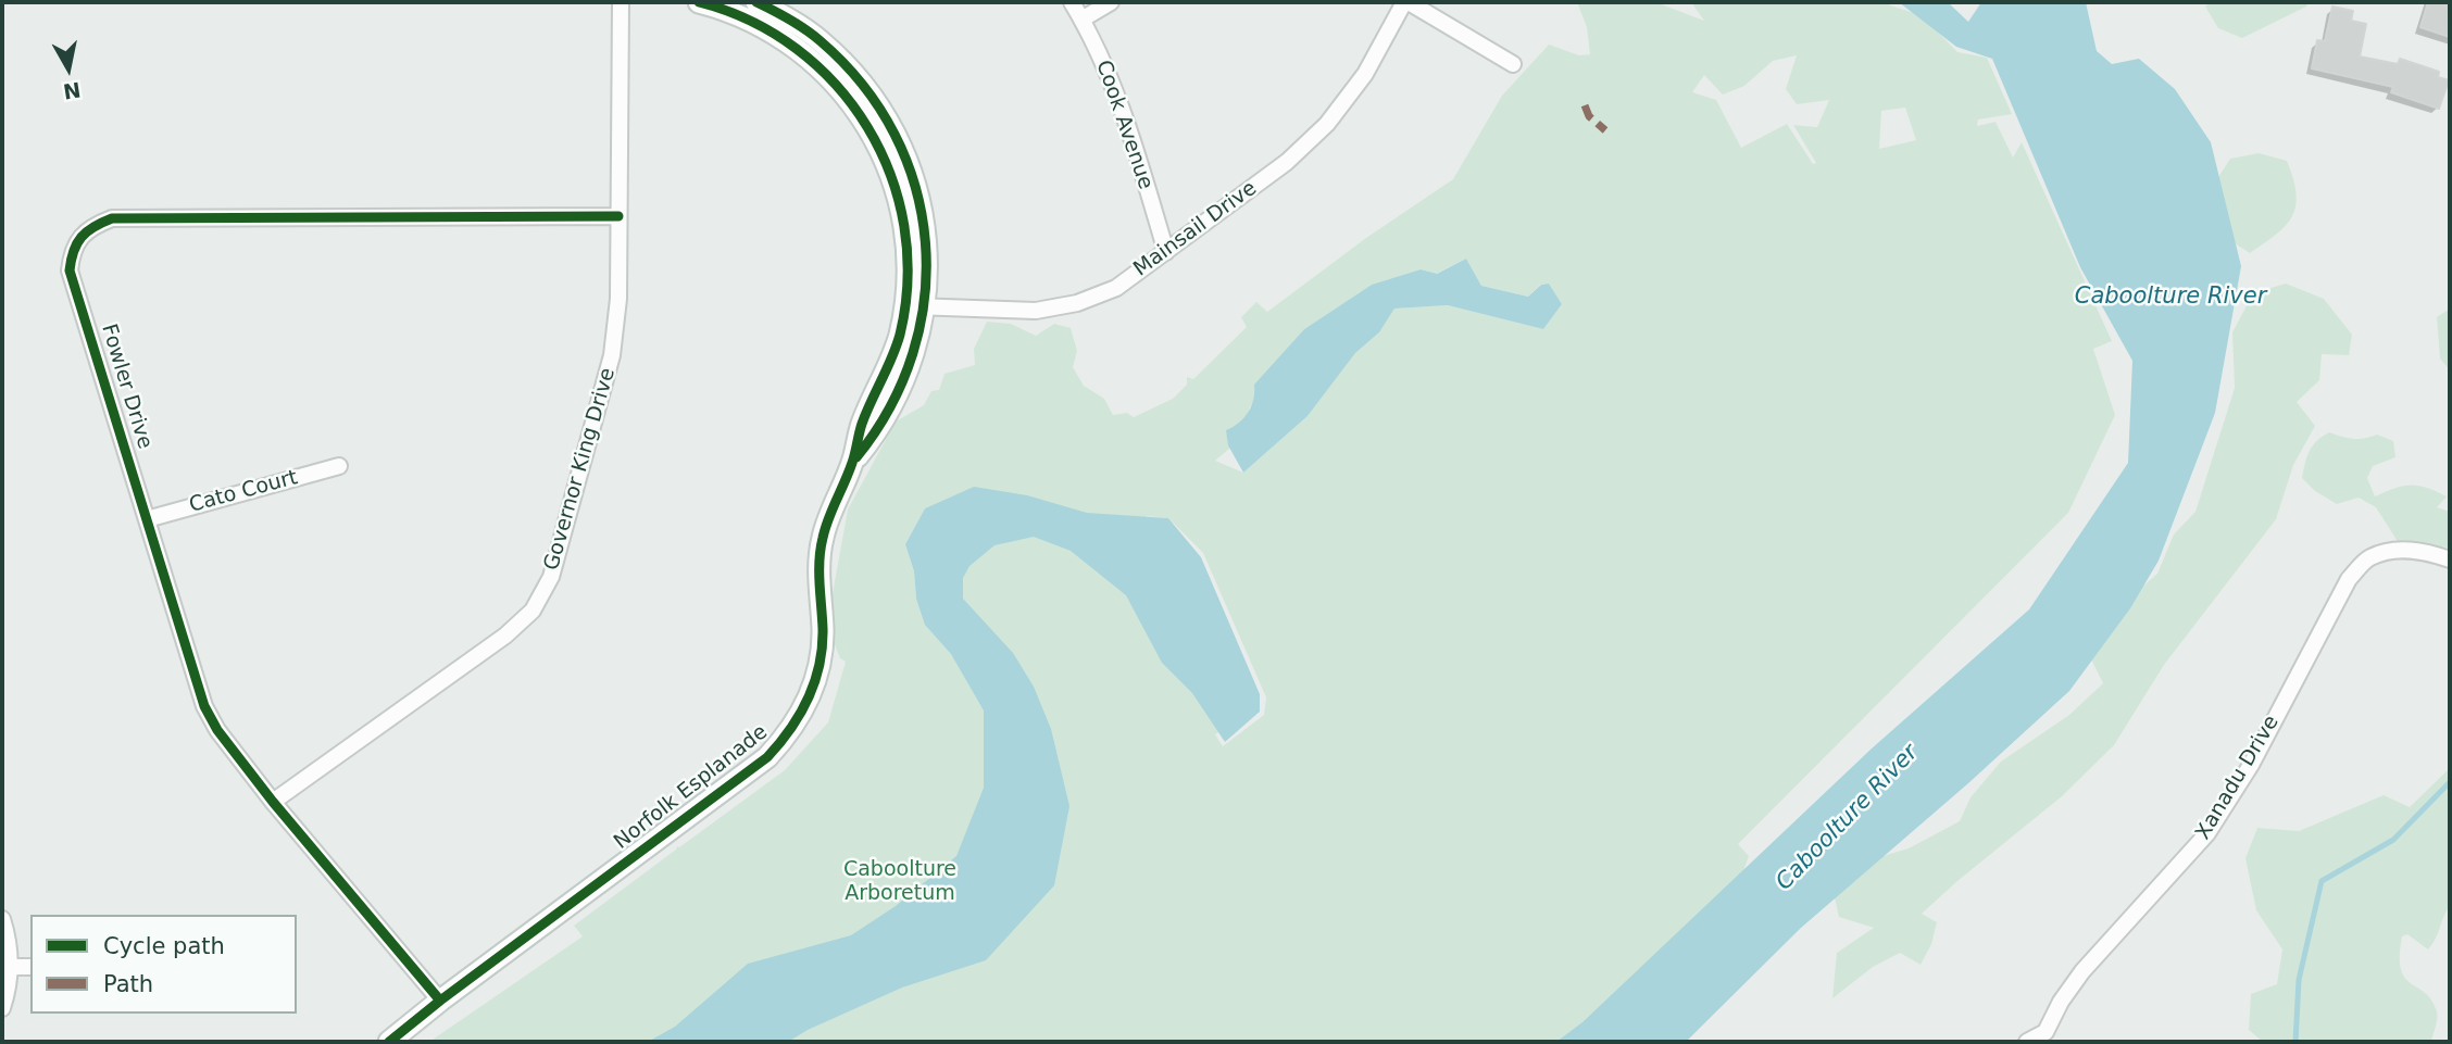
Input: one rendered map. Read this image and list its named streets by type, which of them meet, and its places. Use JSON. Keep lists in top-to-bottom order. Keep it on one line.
{"streets":{"street":["Cook Avenue","Mainsail Drive","Fowler Drive","Governor King Drive","Cato Court","Xanadu Drive","Norfolk Esplanade"]},"crossings":[["Cook Avenue","Mainsail Drive"],["Mainsail Drive","Norfolk Esplanade"],["Fowler Drive","Governor King Drive"],["Fowler Drive","Cato Court"],["Fowler Drive","Norfolk Esplanade"]],"water":["Caboolture River"],"parks":["Caboolture Arboretum"],"legend":["Cycle path","Path"],"north":"bottom"}
